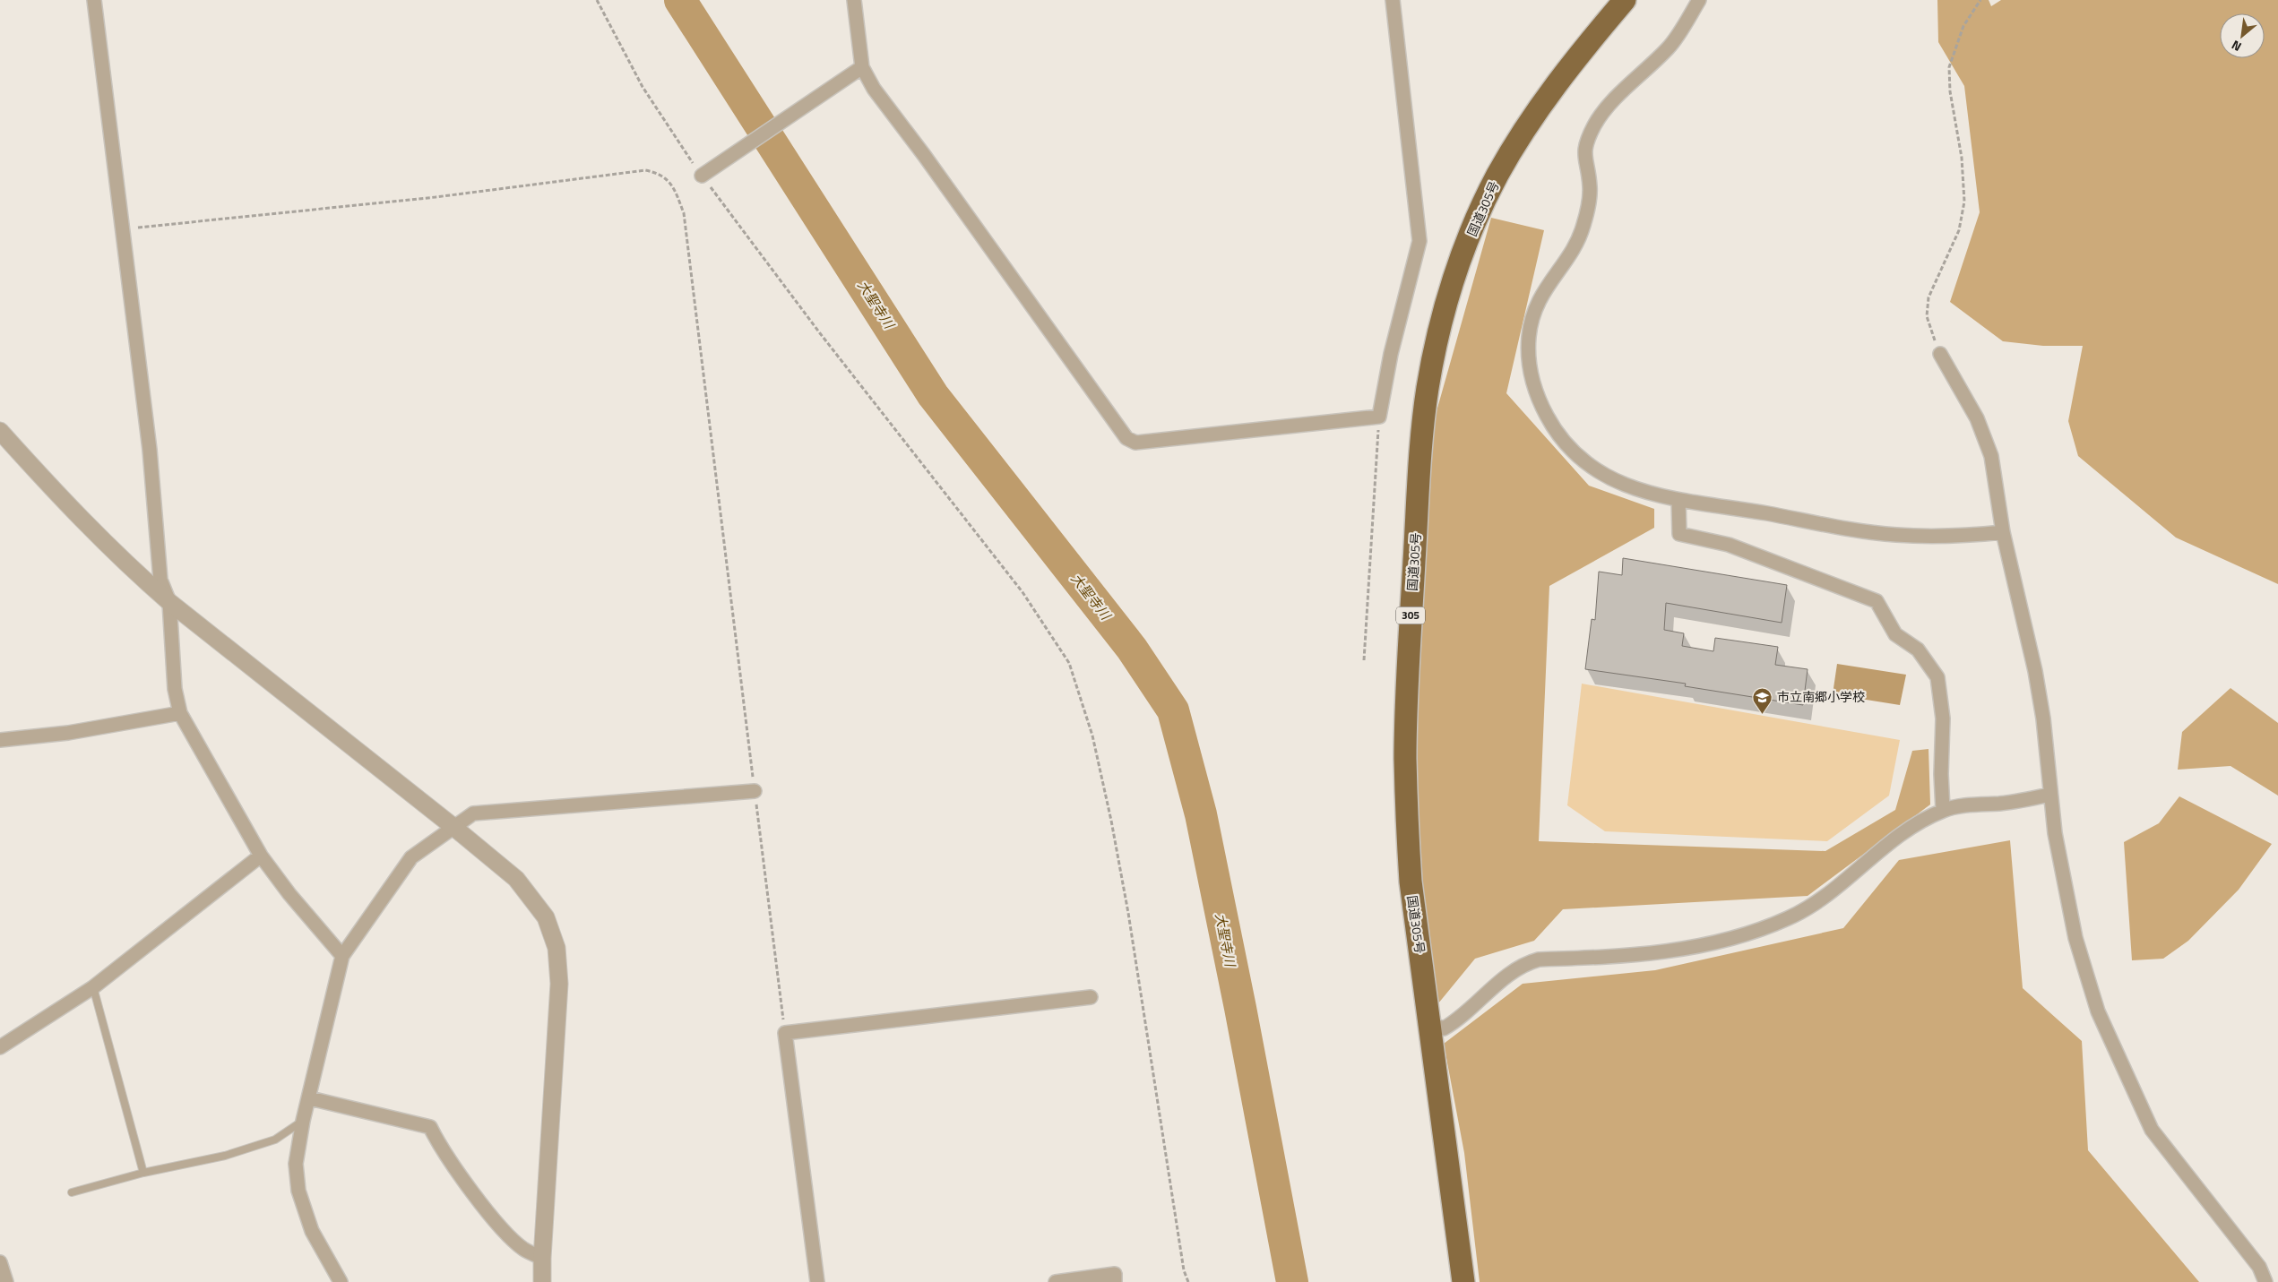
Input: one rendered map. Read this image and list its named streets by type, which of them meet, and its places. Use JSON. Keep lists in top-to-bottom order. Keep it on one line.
{"streets":{"highway":["国道305号","305"]},"water":["大聖寺川"],"places":{"school or university":["市立南郷小学校"]},"north":"bottom left"}
